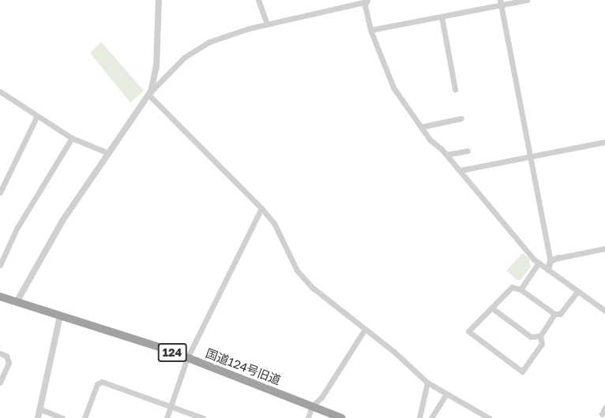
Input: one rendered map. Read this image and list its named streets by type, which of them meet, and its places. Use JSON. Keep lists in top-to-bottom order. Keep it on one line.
{"streets":{"highway":["124","国道124号旧道"]}}
